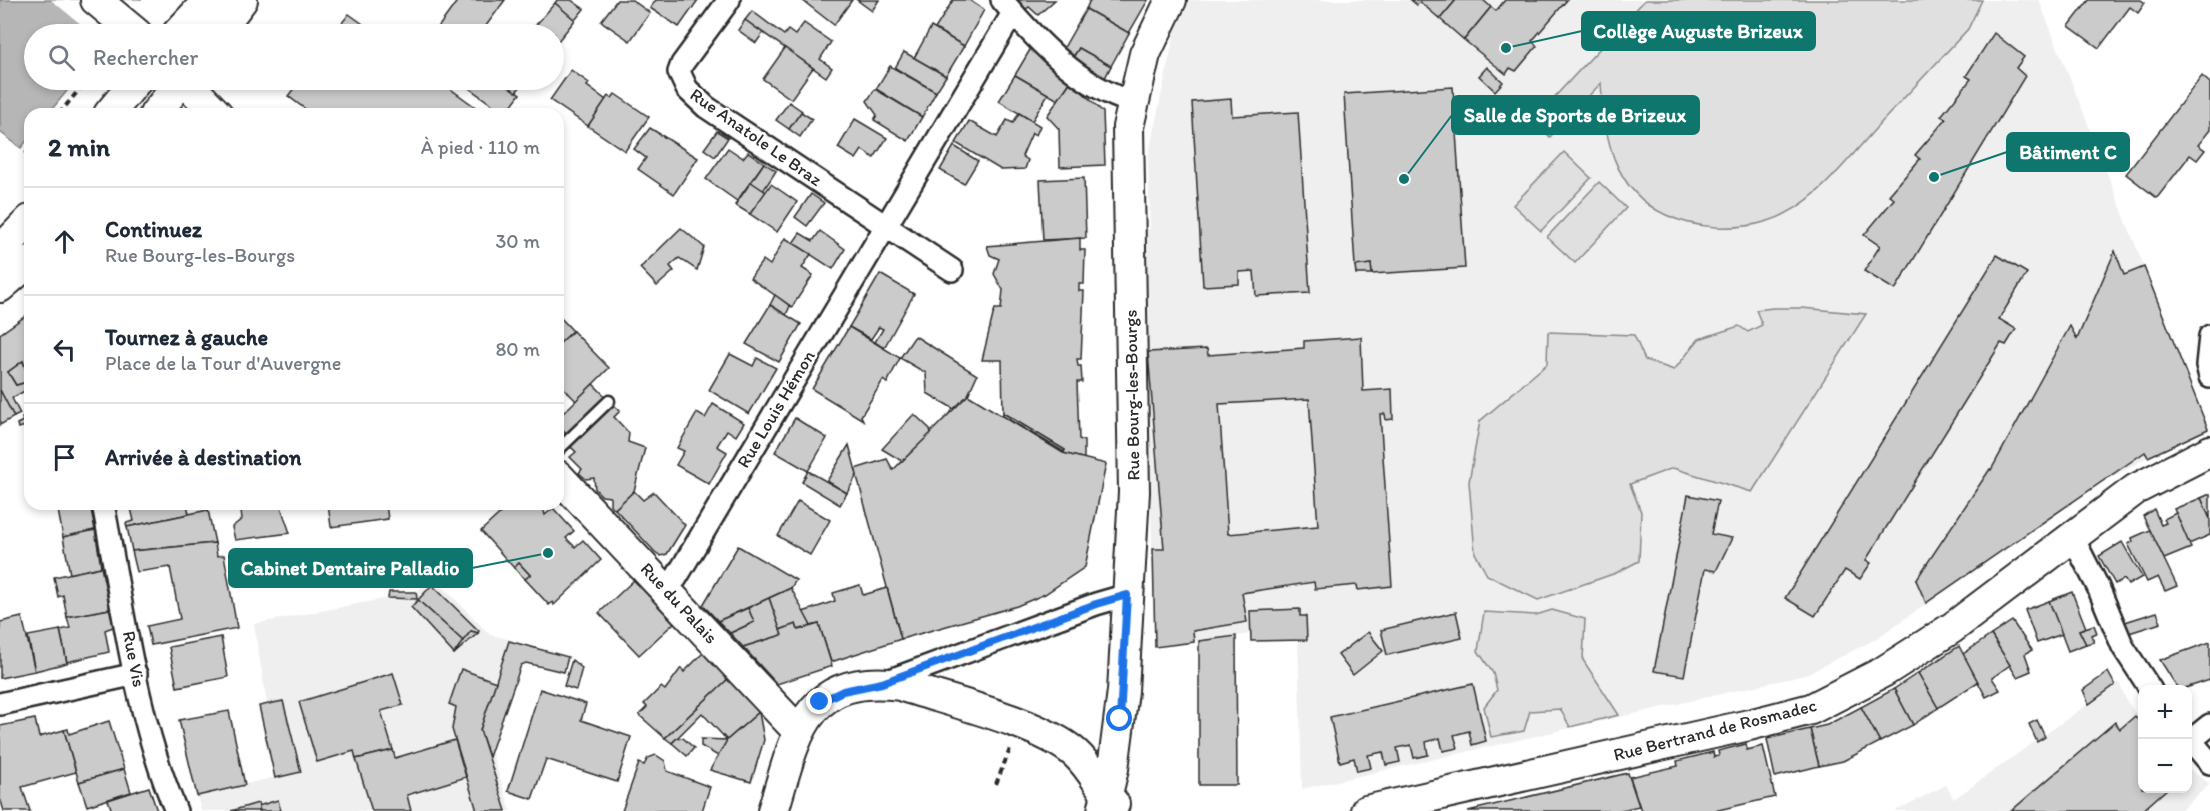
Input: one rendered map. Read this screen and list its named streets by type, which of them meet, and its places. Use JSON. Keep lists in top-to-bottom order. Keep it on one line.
{"streets":{"street":["Rue Anatole Le Braz","Rue Bourg-les-Bourgs","Rue Louis Hémon","Rue du Palais","Rue Vis","Rue Bertrand de Rosmadec"]},"crossings":[["Rue Anatole Le Braz","Rue Louis Hémon"],["Rue Louis Hémon","Rue du Palais"]],"places":["Collège Auguste Brizeux","Bâtiment C","Salle de Sports de Brizeux","Cabinet Dentaire Palladio"],"page":{"search":"Rechercher","heading":["2 min","À pied · 110 m"],"list":[["Continuez","Rue Bourg-les-Bourgs","30 m"],["Tournez à gauche","Place de la Tour d'Auvergne","80 m"],"Arrivée à destination"],"map_buttons":["+","−"]}}
